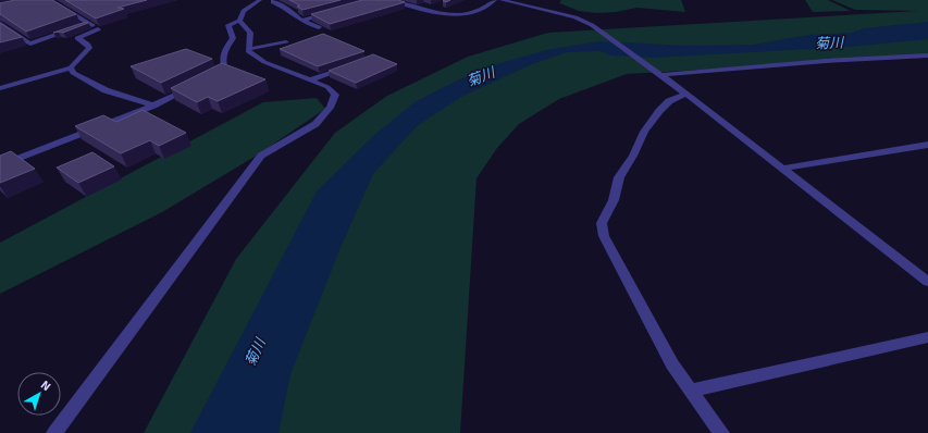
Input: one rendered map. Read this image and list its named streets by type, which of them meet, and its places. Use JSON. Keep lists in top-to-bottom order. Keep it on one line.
{"water":["菊川"],"north":"top right"}
